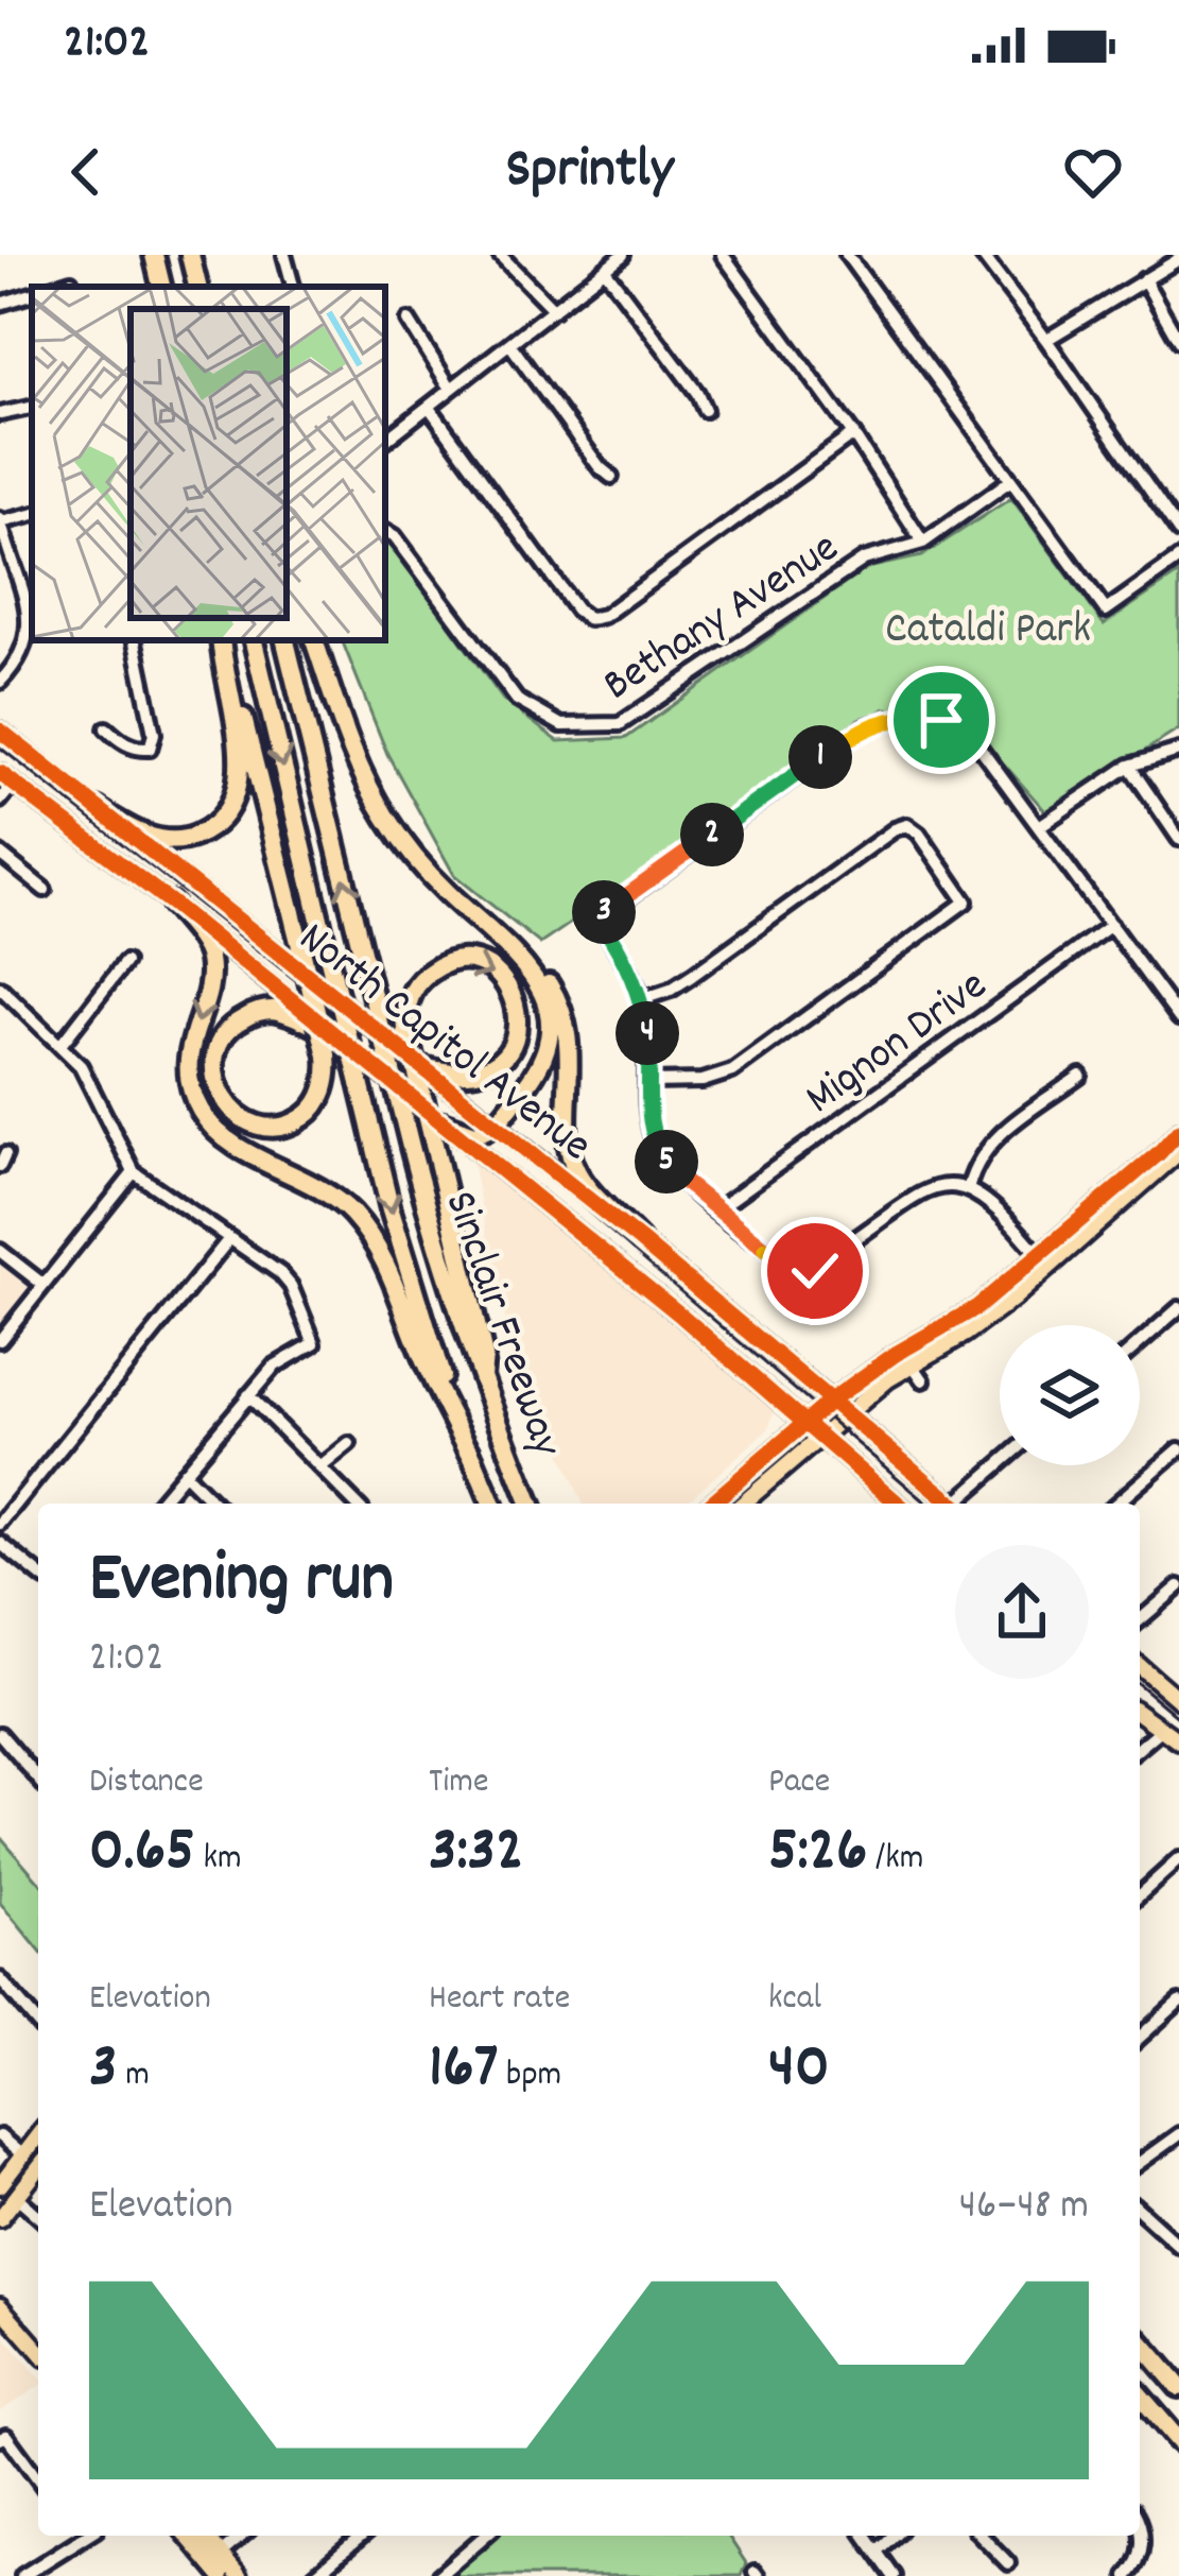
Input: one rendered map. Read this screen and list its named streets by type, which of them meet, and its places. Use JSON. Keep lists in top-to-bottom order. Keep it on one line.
{"streets":{"highway":["Sinclair Freeway"],"main road":["North Capitol Avenue"],"street":["Bethany Avenue","Mignon Drive"]},"parks":["Cataldi Park"],"page":{"status":"21:02","header":"Sprintly","pins":["1","2","3","4","5"],"heading":["Evening run","21:02"],"stats":[["Distance","0.65 km"],["Time","3:32"],["Pace","5:26 /km"],["Elevation","3 m"],["Heart rate","167 bpm"],["kcal","40"]],"chart":["Elevation","46–48 m"]}}
